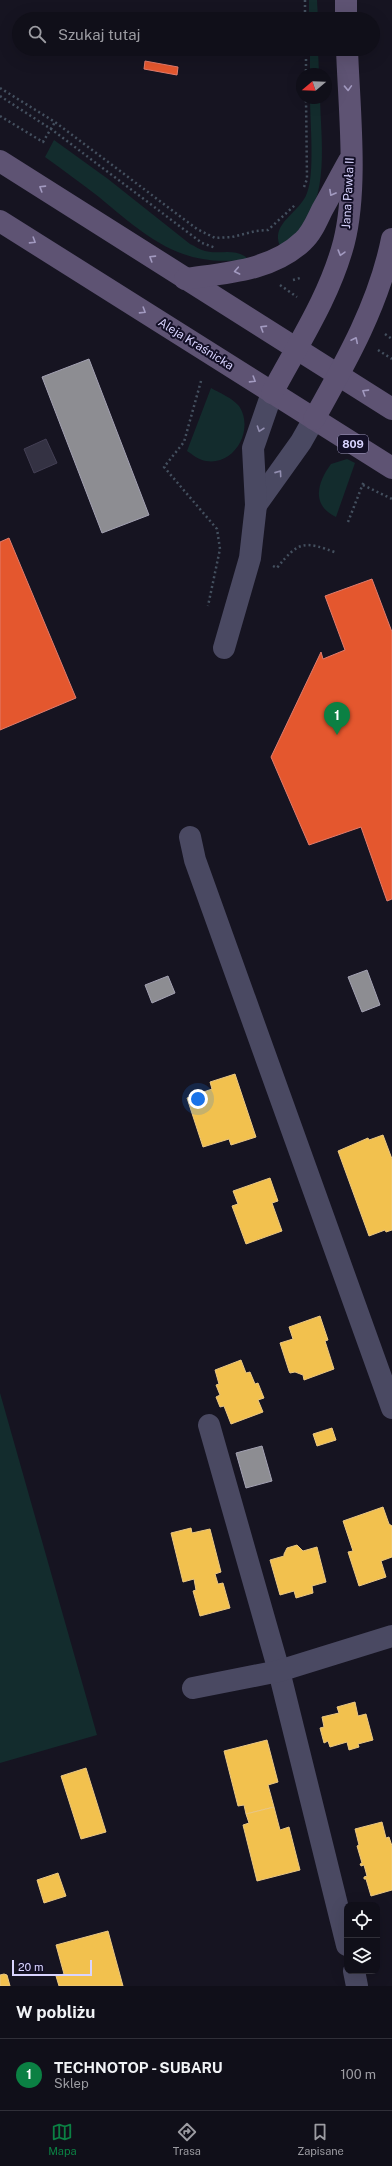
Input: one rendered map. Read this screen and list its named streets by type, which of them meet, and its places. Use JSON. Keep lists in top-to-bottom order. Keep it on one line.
{"streets":{"main road":["Jana Pawła II","Aleja Kraśnicka","809"]},"crossings":[["Jana Pawła II","Aleja Kraśnicka"]],"scale_bar":"20 m","north":"left","page":{"search":"Szukaj tutaj","pins":"1","scale":"20 m","heading":"W pobliżu","list":[{"mark":"1","name":"TECHNOTOP - SUBARU","note":"Sklep","value":"100 m"}],"nav":["Mapa","Trasa","Zapisane"]}}
